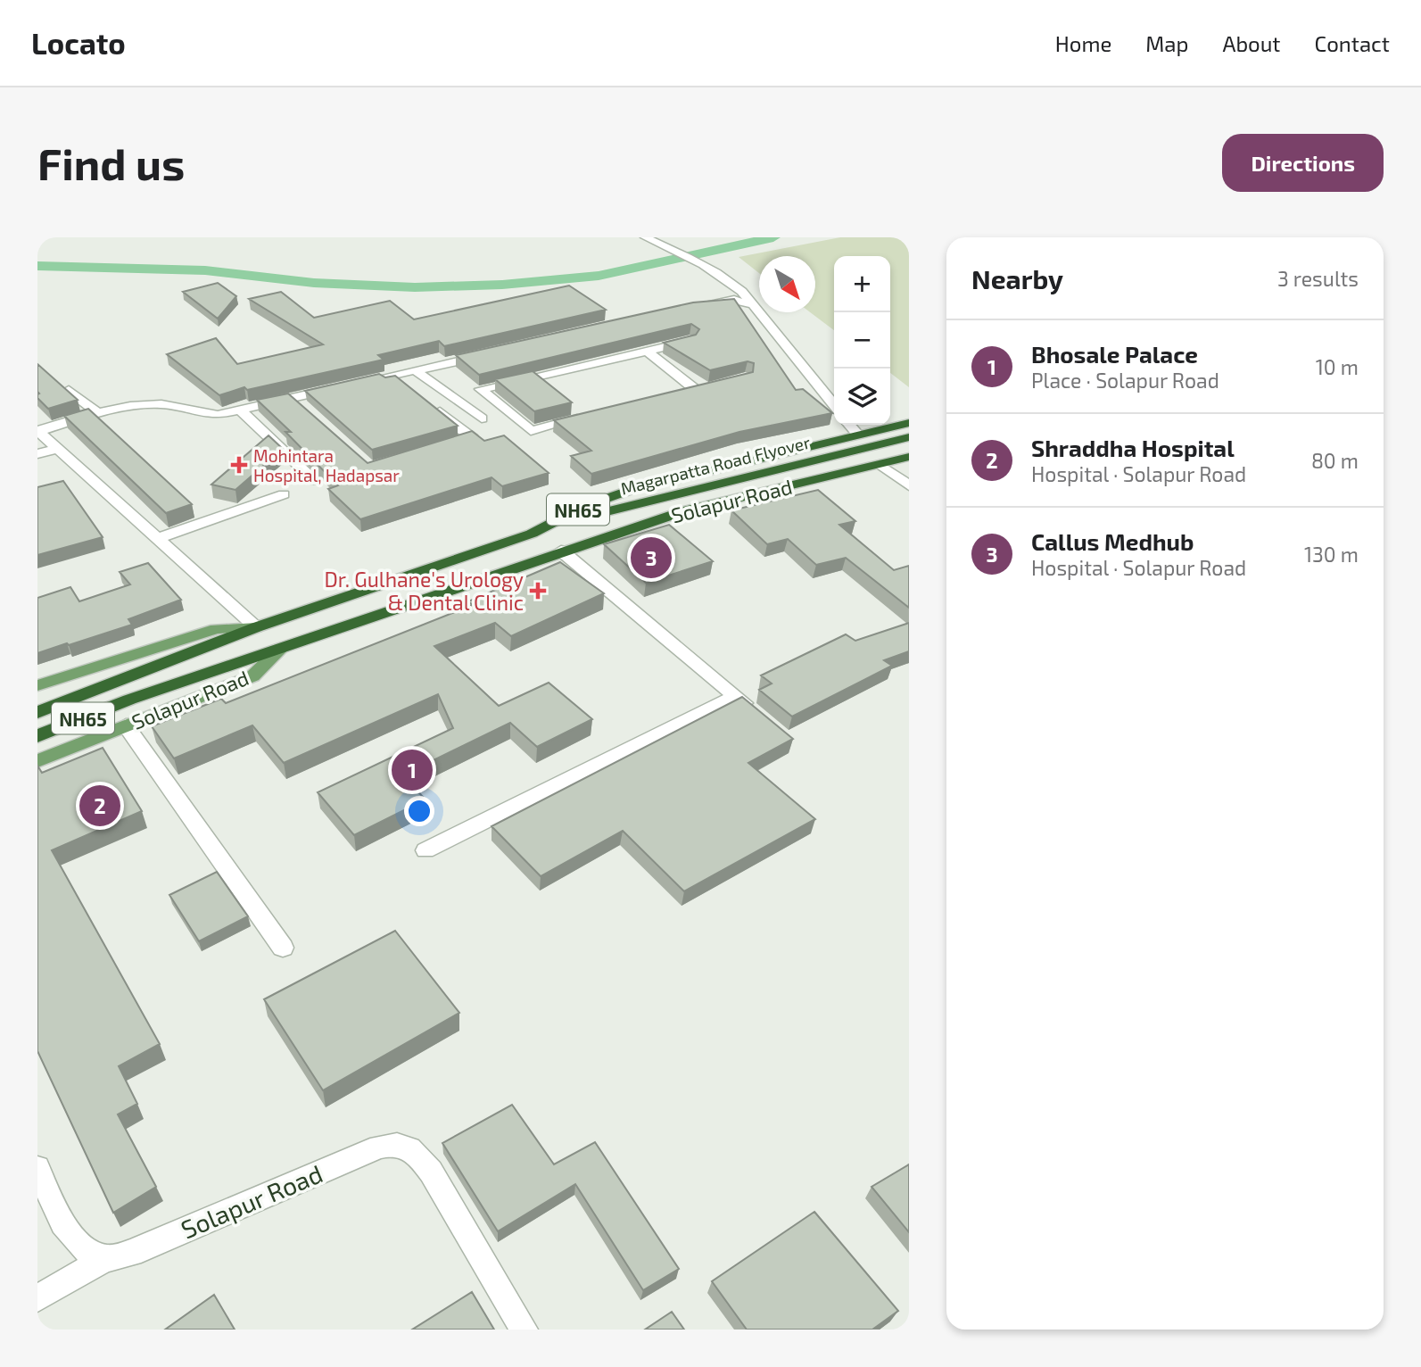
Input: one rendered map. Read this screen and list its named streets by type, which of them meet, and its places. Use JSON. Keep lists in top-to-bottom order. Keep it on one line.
{"streets":{"highway":["Magarpatta Road Flyover","Solapur Road","NH65"]},"crossings":[["Magarpatta Road Flyover","Solapur Road"],["Solapur Road","NH65"]],"places":{"health":["Mohintara Hospital, Hadapsar","Dr. Gulhane's Urology & Dental Clinic"]},"north":"bottom right","page":{"header":"Locato","nav":["Home","Map","About","Contact"],"buttons":"Directions","title":"Find us","heading":["Nearby","3 results"],"map_buttons":["+","−"],"list":[{"mark":"1","name":"Bhosale Palace","note":"Place · Solapur Road","value":"10 m"},{"mark":"2","name":"Shraddha Hospital","note":"Hospital · Solapur Road","value":"80 m"},{"mark":"3","name":"Callus Medhub","note":"Hospital · Solapur Road","value":"130 m"}],"pins":["3","1","2"]}}
